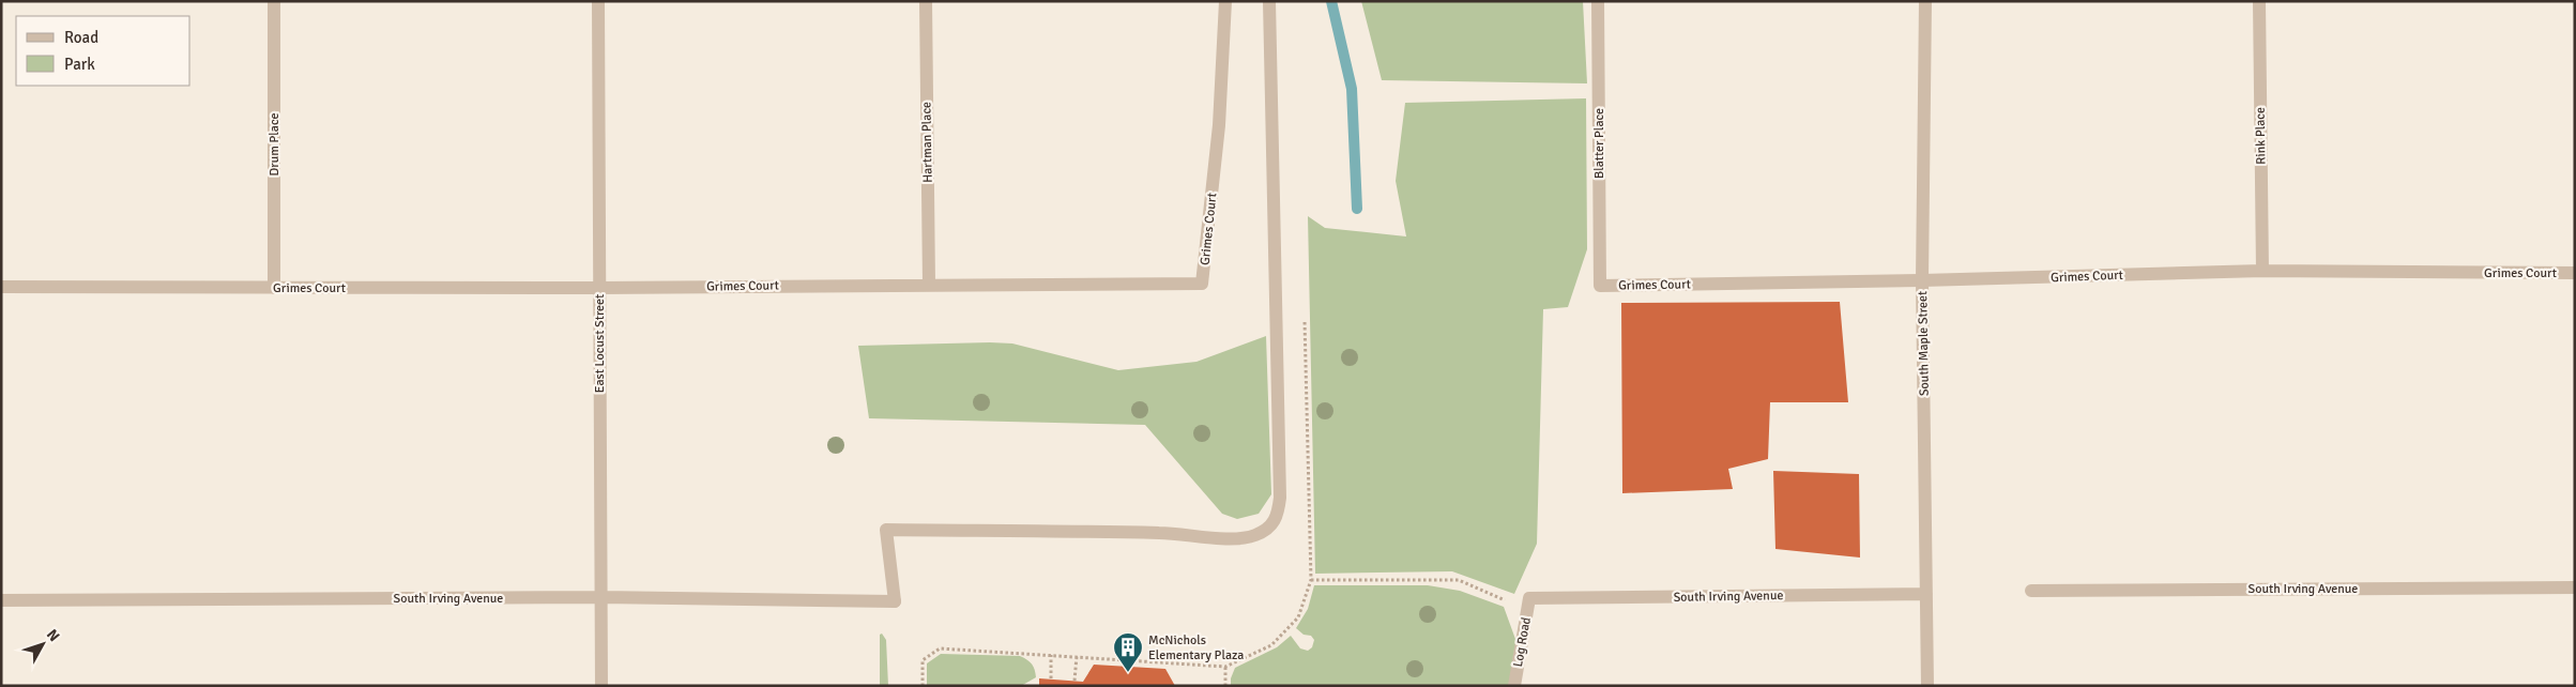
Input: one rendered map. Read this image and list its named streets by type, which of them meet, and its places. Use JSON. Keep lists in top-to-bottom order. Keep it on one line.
{"streets":{"street":["Rink Place","Hartman Place","Blatter Place","Drum Place","Grimes Court","East Locust Street","South Maple Street","South Irving Avenue","Log Road"]},"crossings":[["Rink Place","Grimes Court"],["Hartman Place","Grimes Court"],["Blatter Place","Grimes Court"],["Drum Place","Grimes Court"],["Grimes Court","East Locust Street"],["Grimes Court","South Maple Street"],["East Locust Street","South Irving Avenue"],["South Maple Street","South Irving Avenue"],["South Irving Avenue","Log Road"]],"places":{"building":["McNichols Elementary Plaza"]},"legend":["Road","Park"],"north":"top right"}
